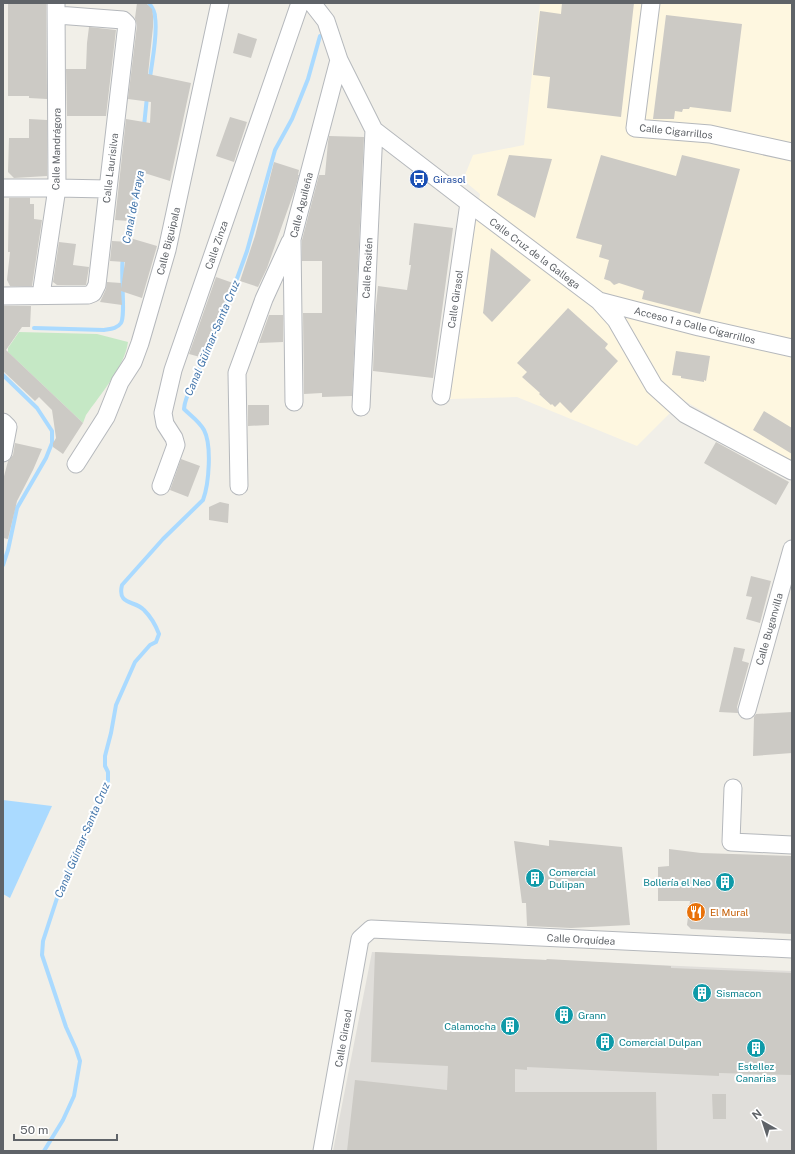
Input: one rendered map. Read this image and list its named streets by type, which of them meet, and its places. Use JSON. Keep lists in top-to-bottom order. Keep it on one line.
{"streets":{"street":["Calle Cigarrillos","Calle Mandrágora","Calle Laurisilva","Calle Aguileña","Calle Biguipala","Calle Zinza","Calle Cruz de la Gallega","Calle Rositén","Calle Girasol","Acceso 1 a Calle Cigarrillos","Calle Buganvilla","Calle Orquídea"]},"crossings":[["Calle Mandrágora","Calle Laurisilva"],["Calle Aguileña","Calle Cruz de la Gallega"],["Calle Cruz de la Gallega","Calle Rositén"],["Calle Cruz de la Gallega","Calle Girasol"],["Calle Cruz de la Gallega","Acceso 1 a Calle Cigarrillos"],["Calle Girasol","Calle Orquídea"]],"water":["Canal de Araya","Canal Güímar-Santa Cruz"],"places":{"bus stop":["Girasol"],"building":["Comercial Dulipan","Bollería el Neo","Sismacon","Grann","Calamocha","Comercial Dulpan","Estellez Canarias"],"restaurant":["El Mural"]},"scale_bar":"50 m","north":"top left"}
